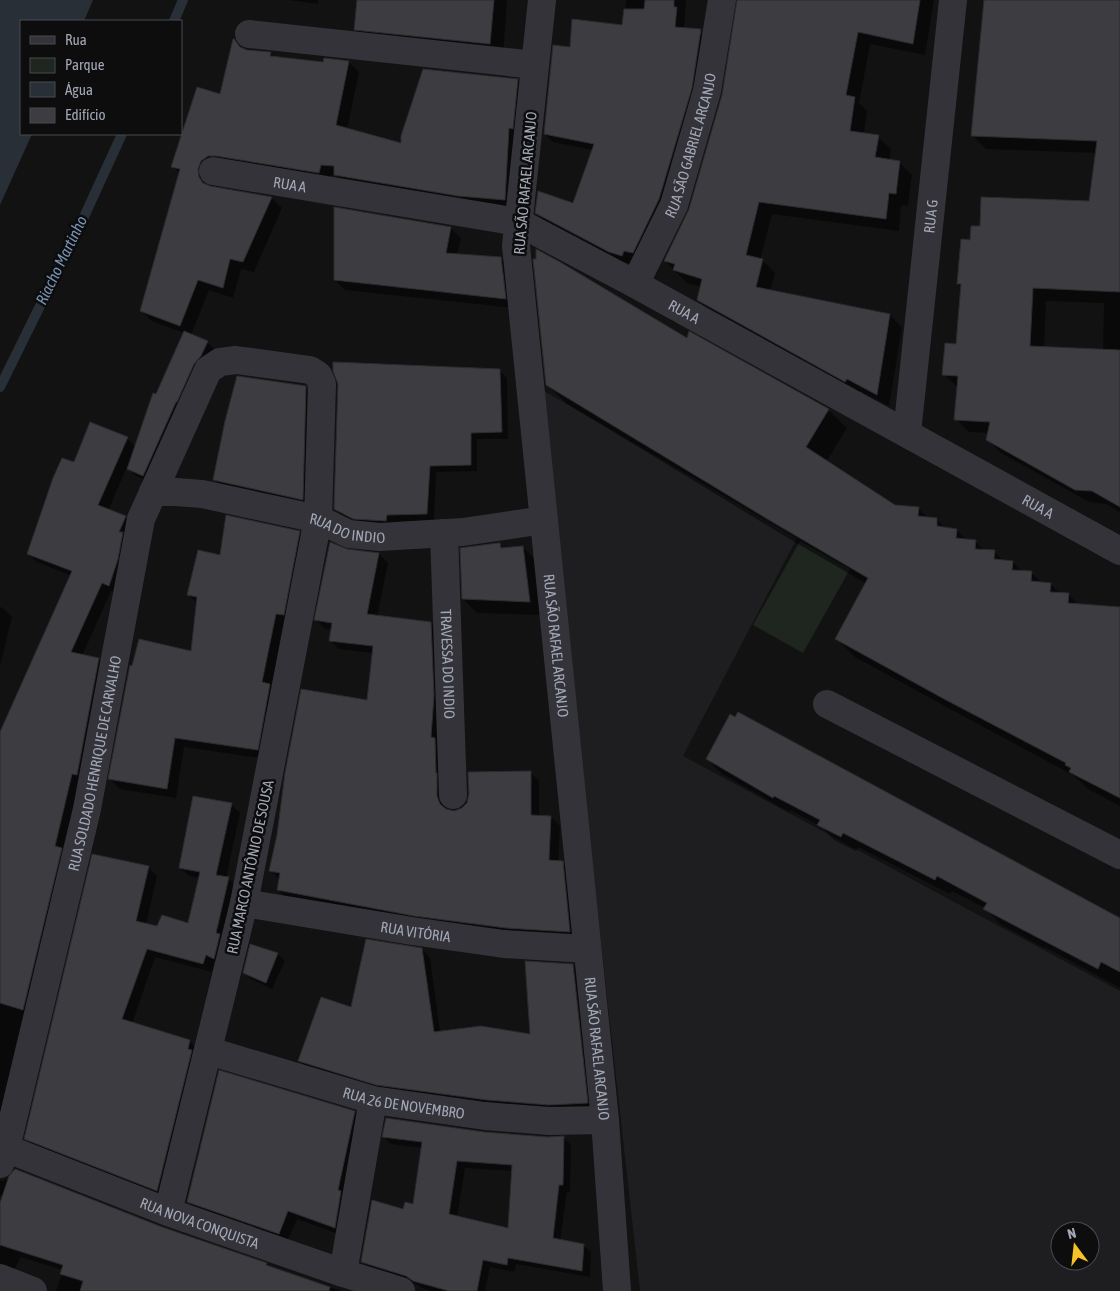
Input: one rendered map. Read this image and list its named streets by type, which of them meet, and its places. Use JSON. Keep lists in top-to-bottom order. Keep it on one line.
{"streets":{"street":["RUA SÃO GABRIEL ARCANJO","RUA SÃO RAFAEL ARCANJO","RUA A","RUA G","RUA DO INDIO","TRAVESSA DO INDIO","RUA SOLDADO HENRIQUE DE CARVALHO","RUA MARCO ANTÔNIO DE SOUSA","RUA VITÓRIA","RUA 26 DE NOVEMBRO","RUA NOVA CONQUISTA"]},"crossings":[["RUA SÃO GABRIEL ARCANJO","RUA A"],["RUA SÃO RAFAEL ARCANJO","RUA A"],["RUA SÃO RAFAEL ARCANJO","RUA DO INDIO"],["RUA SÃO RAFAEL ARCANJO","RUA VITÓRIA"],["RUA SÃO RAFAEL ARCANJO","RUA 26 DE NOVEMBRO"],["RUA A","RUA G"],["RUA DO INDIO","TRAVESSA DO INDIO"],["RUA DO INDIO","RUA SOLDADO HENRIQUE DE CARVALHO"],["RUA DO INDIO","RUA MARCO ANTÔNIO DE SOUSA"],["RUA SOLDADO HENRIQUE DE CARVALHO","RUA MARCO ANTÔNIO DE SOUSA"],["RUA SOLDADO HENRIQUE DE CARVALHO","RUA NOVA CONQUISTA"],["RUA MARCO ANTÔNIO DE SOUSA","RUA VITÓRIA"],["RUA MARCO ANTÔNIO DE SOUSA","RUA 26 DE NOVEMBRO"],["RUA MARCO ANTÔNIO DE SOUSA","RUA NOVA CONQUISTA"]],"water":["Riacho Martinho"],"legend":["Rua","Parque","Água","Edifício"],"north":"top"}
